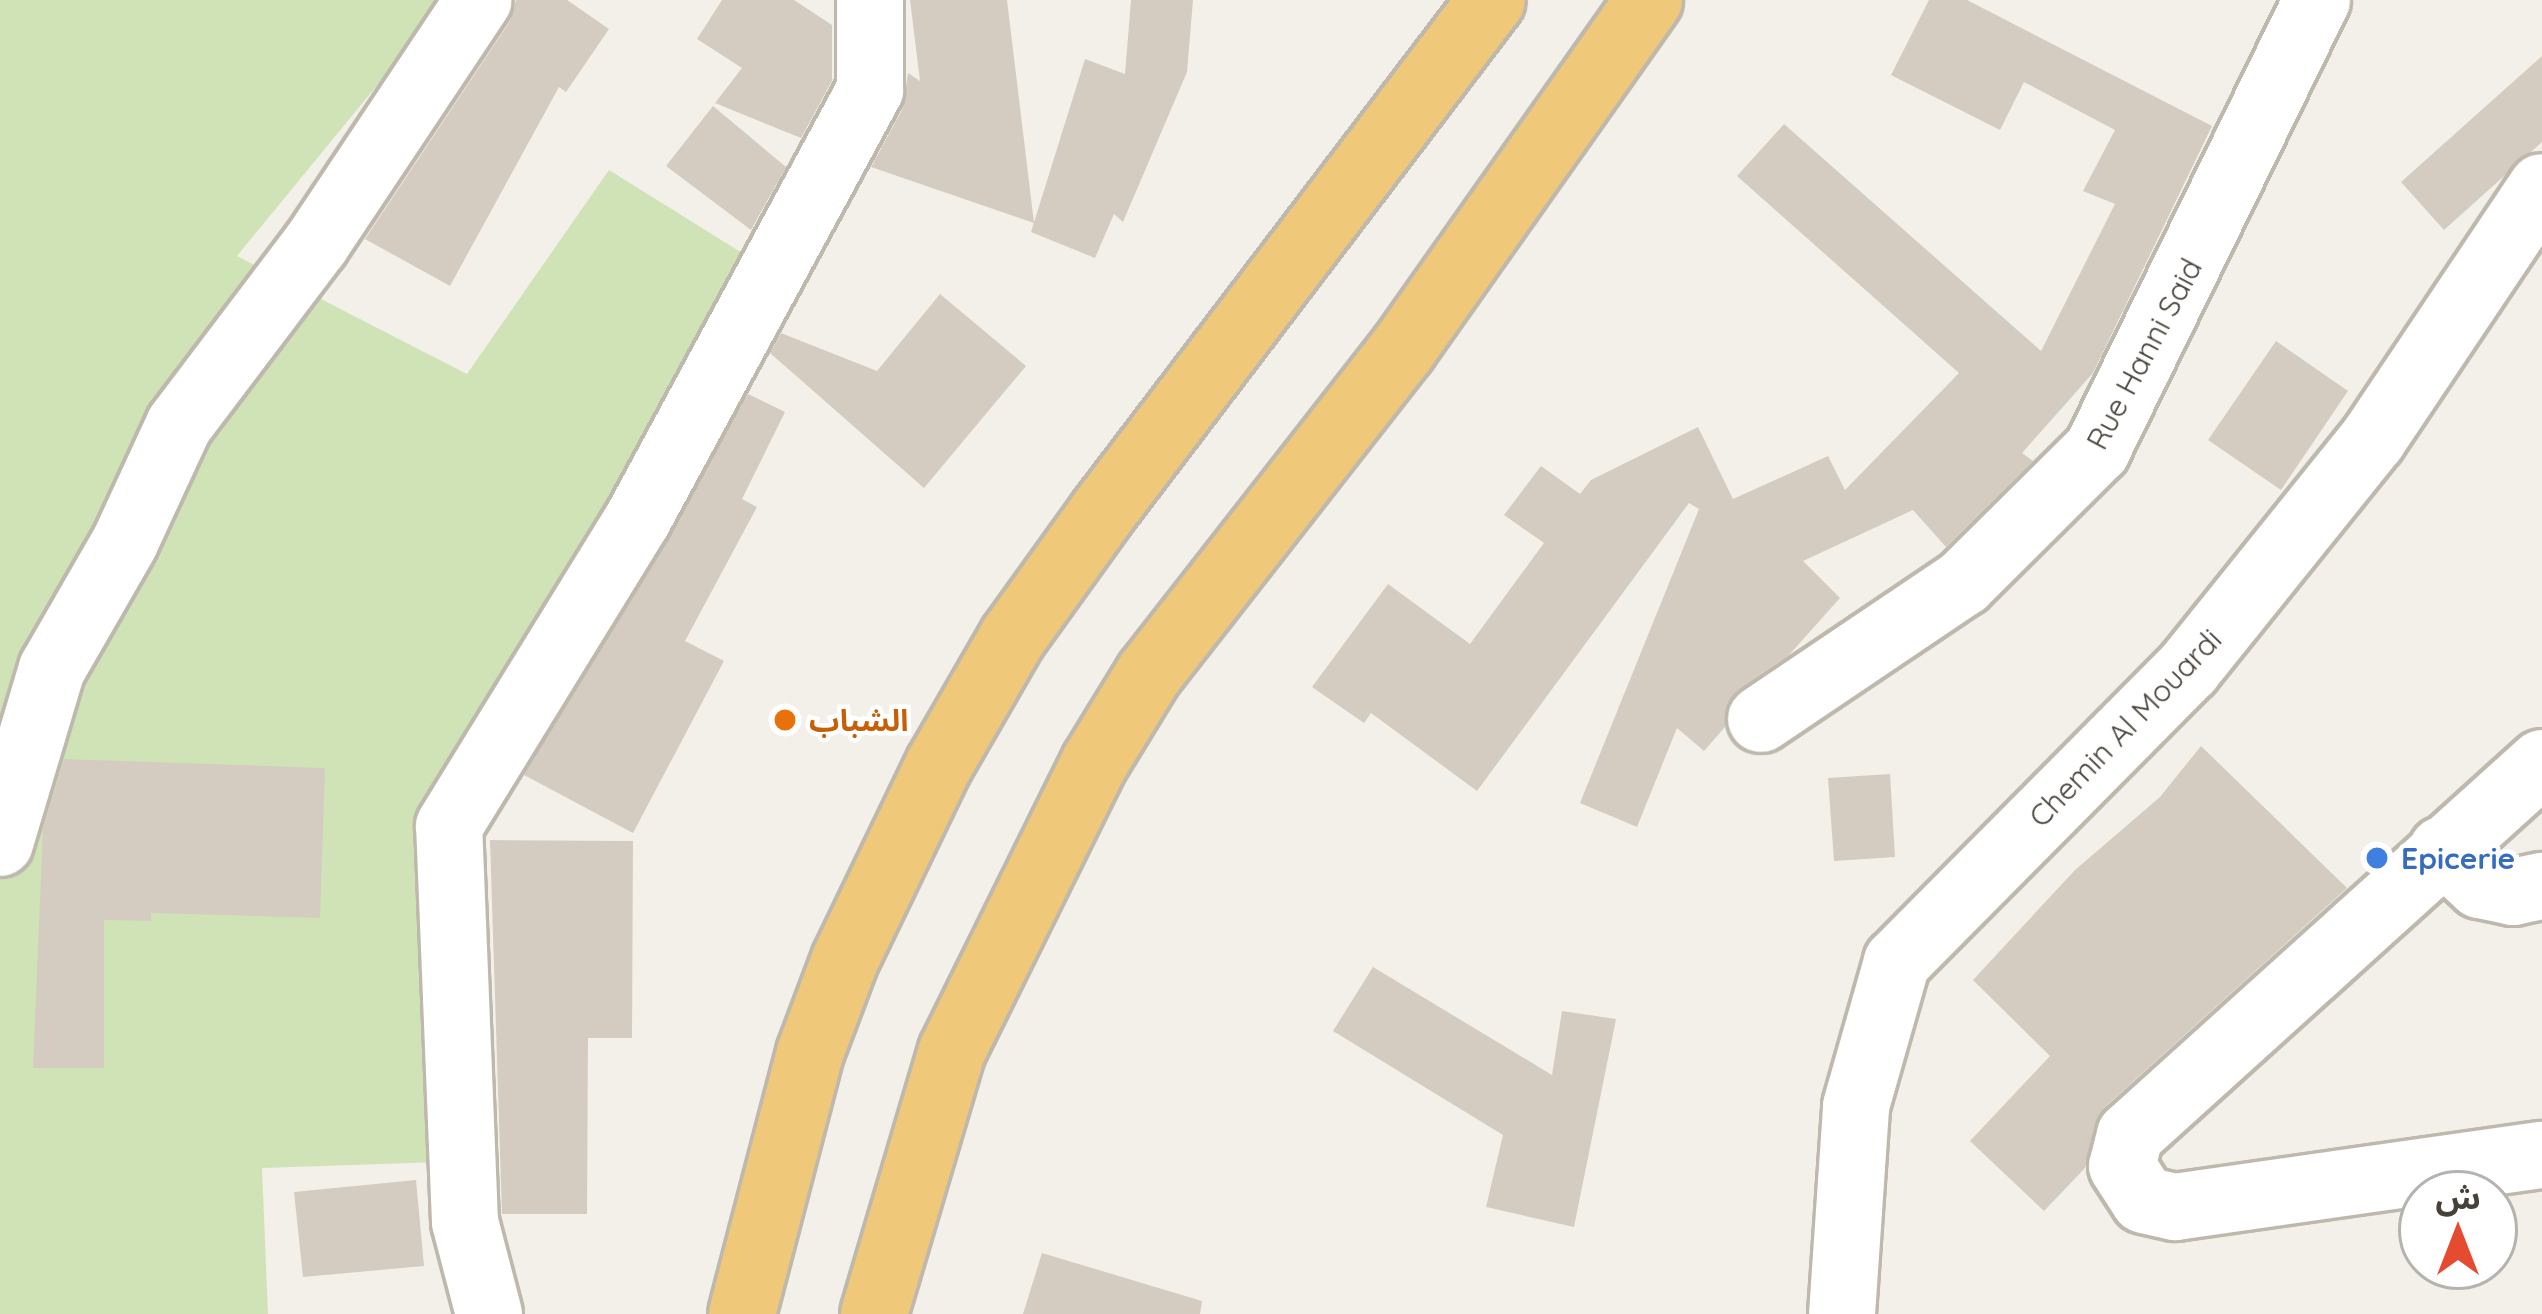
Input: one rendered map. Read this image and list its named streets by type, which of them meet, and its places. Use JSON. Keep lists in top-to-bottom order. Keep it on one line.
{"streets":{"street":["Rue Hanni Said","Chemin Al Mouardi"]},"places":["الشباب","Epicerie"],"north":"top"}
